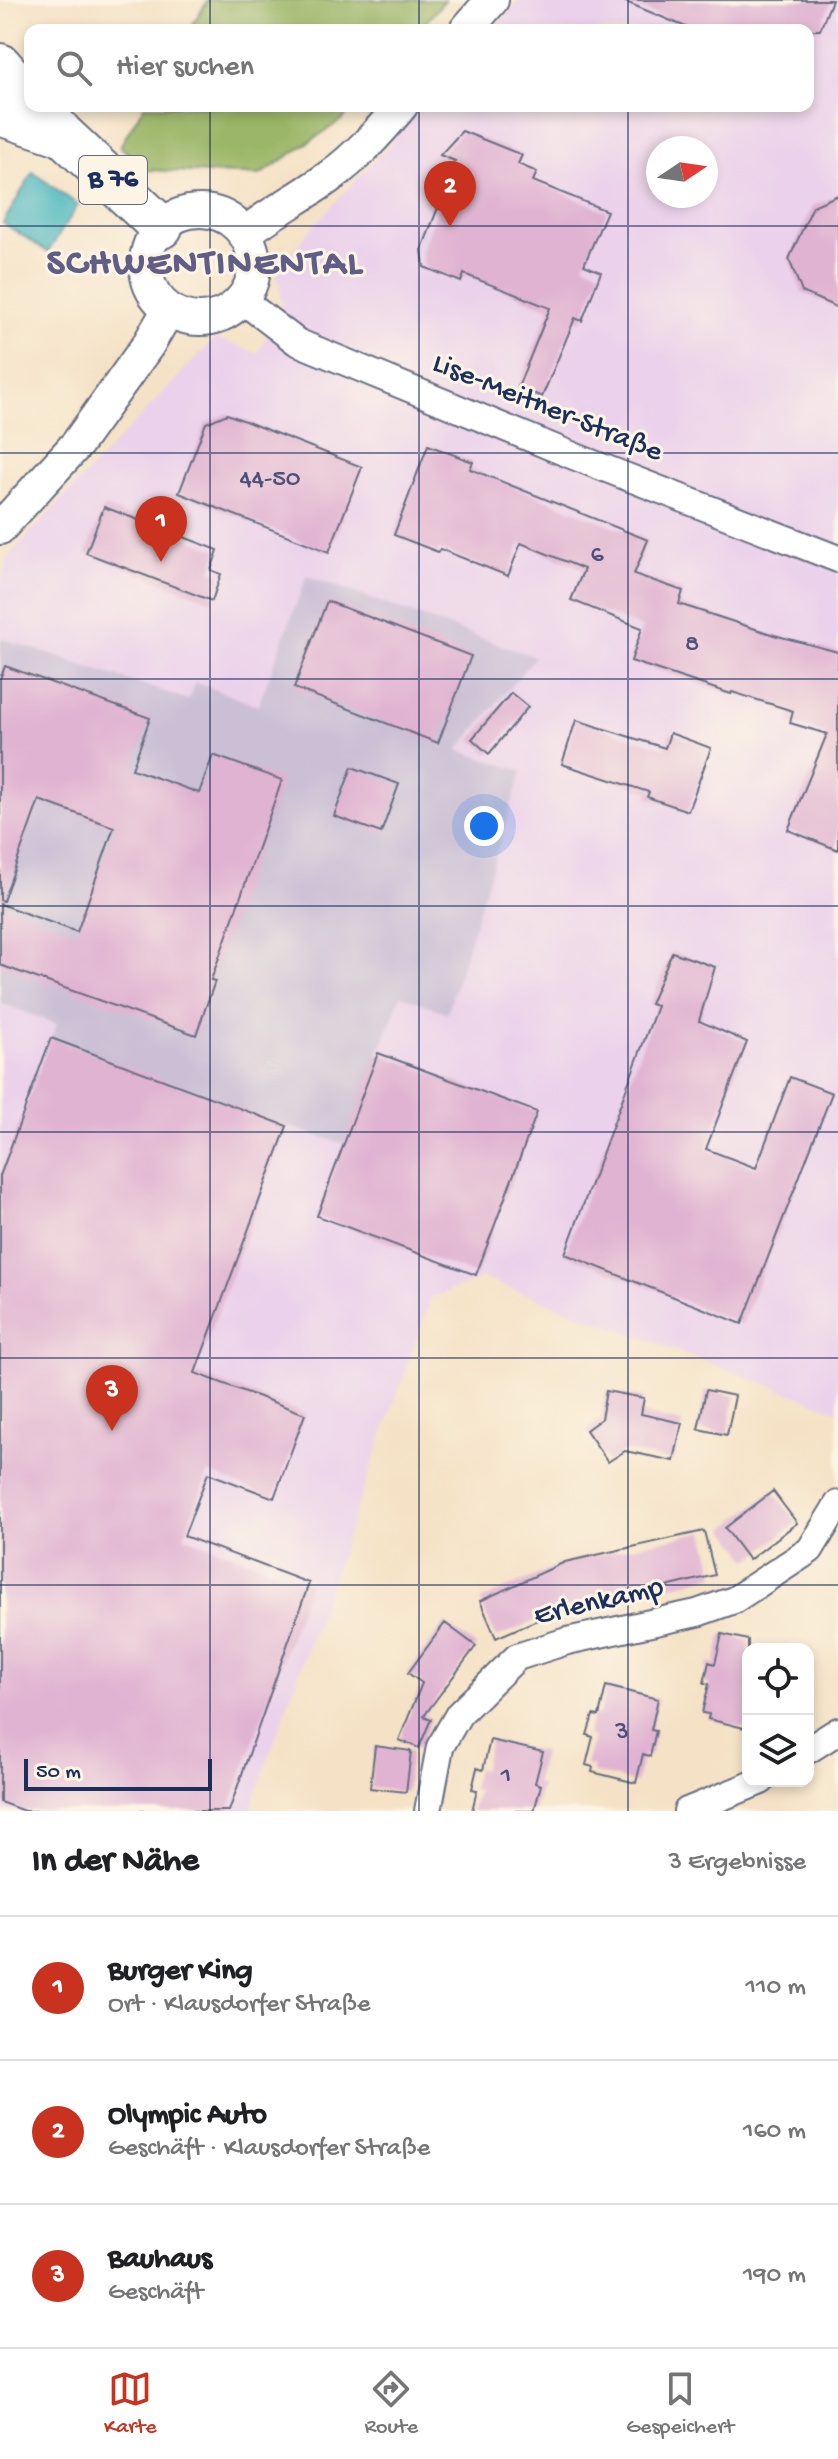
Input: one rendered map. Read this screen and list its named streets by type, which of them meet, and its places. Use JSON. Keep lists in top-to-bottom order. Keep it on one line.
{"streets":{"highway":["B 76"],"street":["Lise-Meitner-Straße","Erlenkamp"]},"crossings":[["B 76","Lise-Meitner-Straße"]],"districts":["SCHWENTINENTAL"],"house_numbers":["44-50","6","8","3","1"],"scale_bar":"50 m","north":"right","page":{"search":"Hier suchen","pins":["2","1","3"],"scale":"50 m","heading":["In der Nähe","3 Ergebnisse"],"list":[{"mark":"1","name":"Burger King","note":"Ort · Klausdorfer Straße","value":"110 m"},{"mark":"2","name":"Olympic Auto","note":"Geschäft · Klausdorfer Straße","value":"160 m"},{"mark":"3","name":"Bauhaus","note":"Geschäft","value":"190 m"}],"nav":["Karte","Route","Gespeichert"]}}
